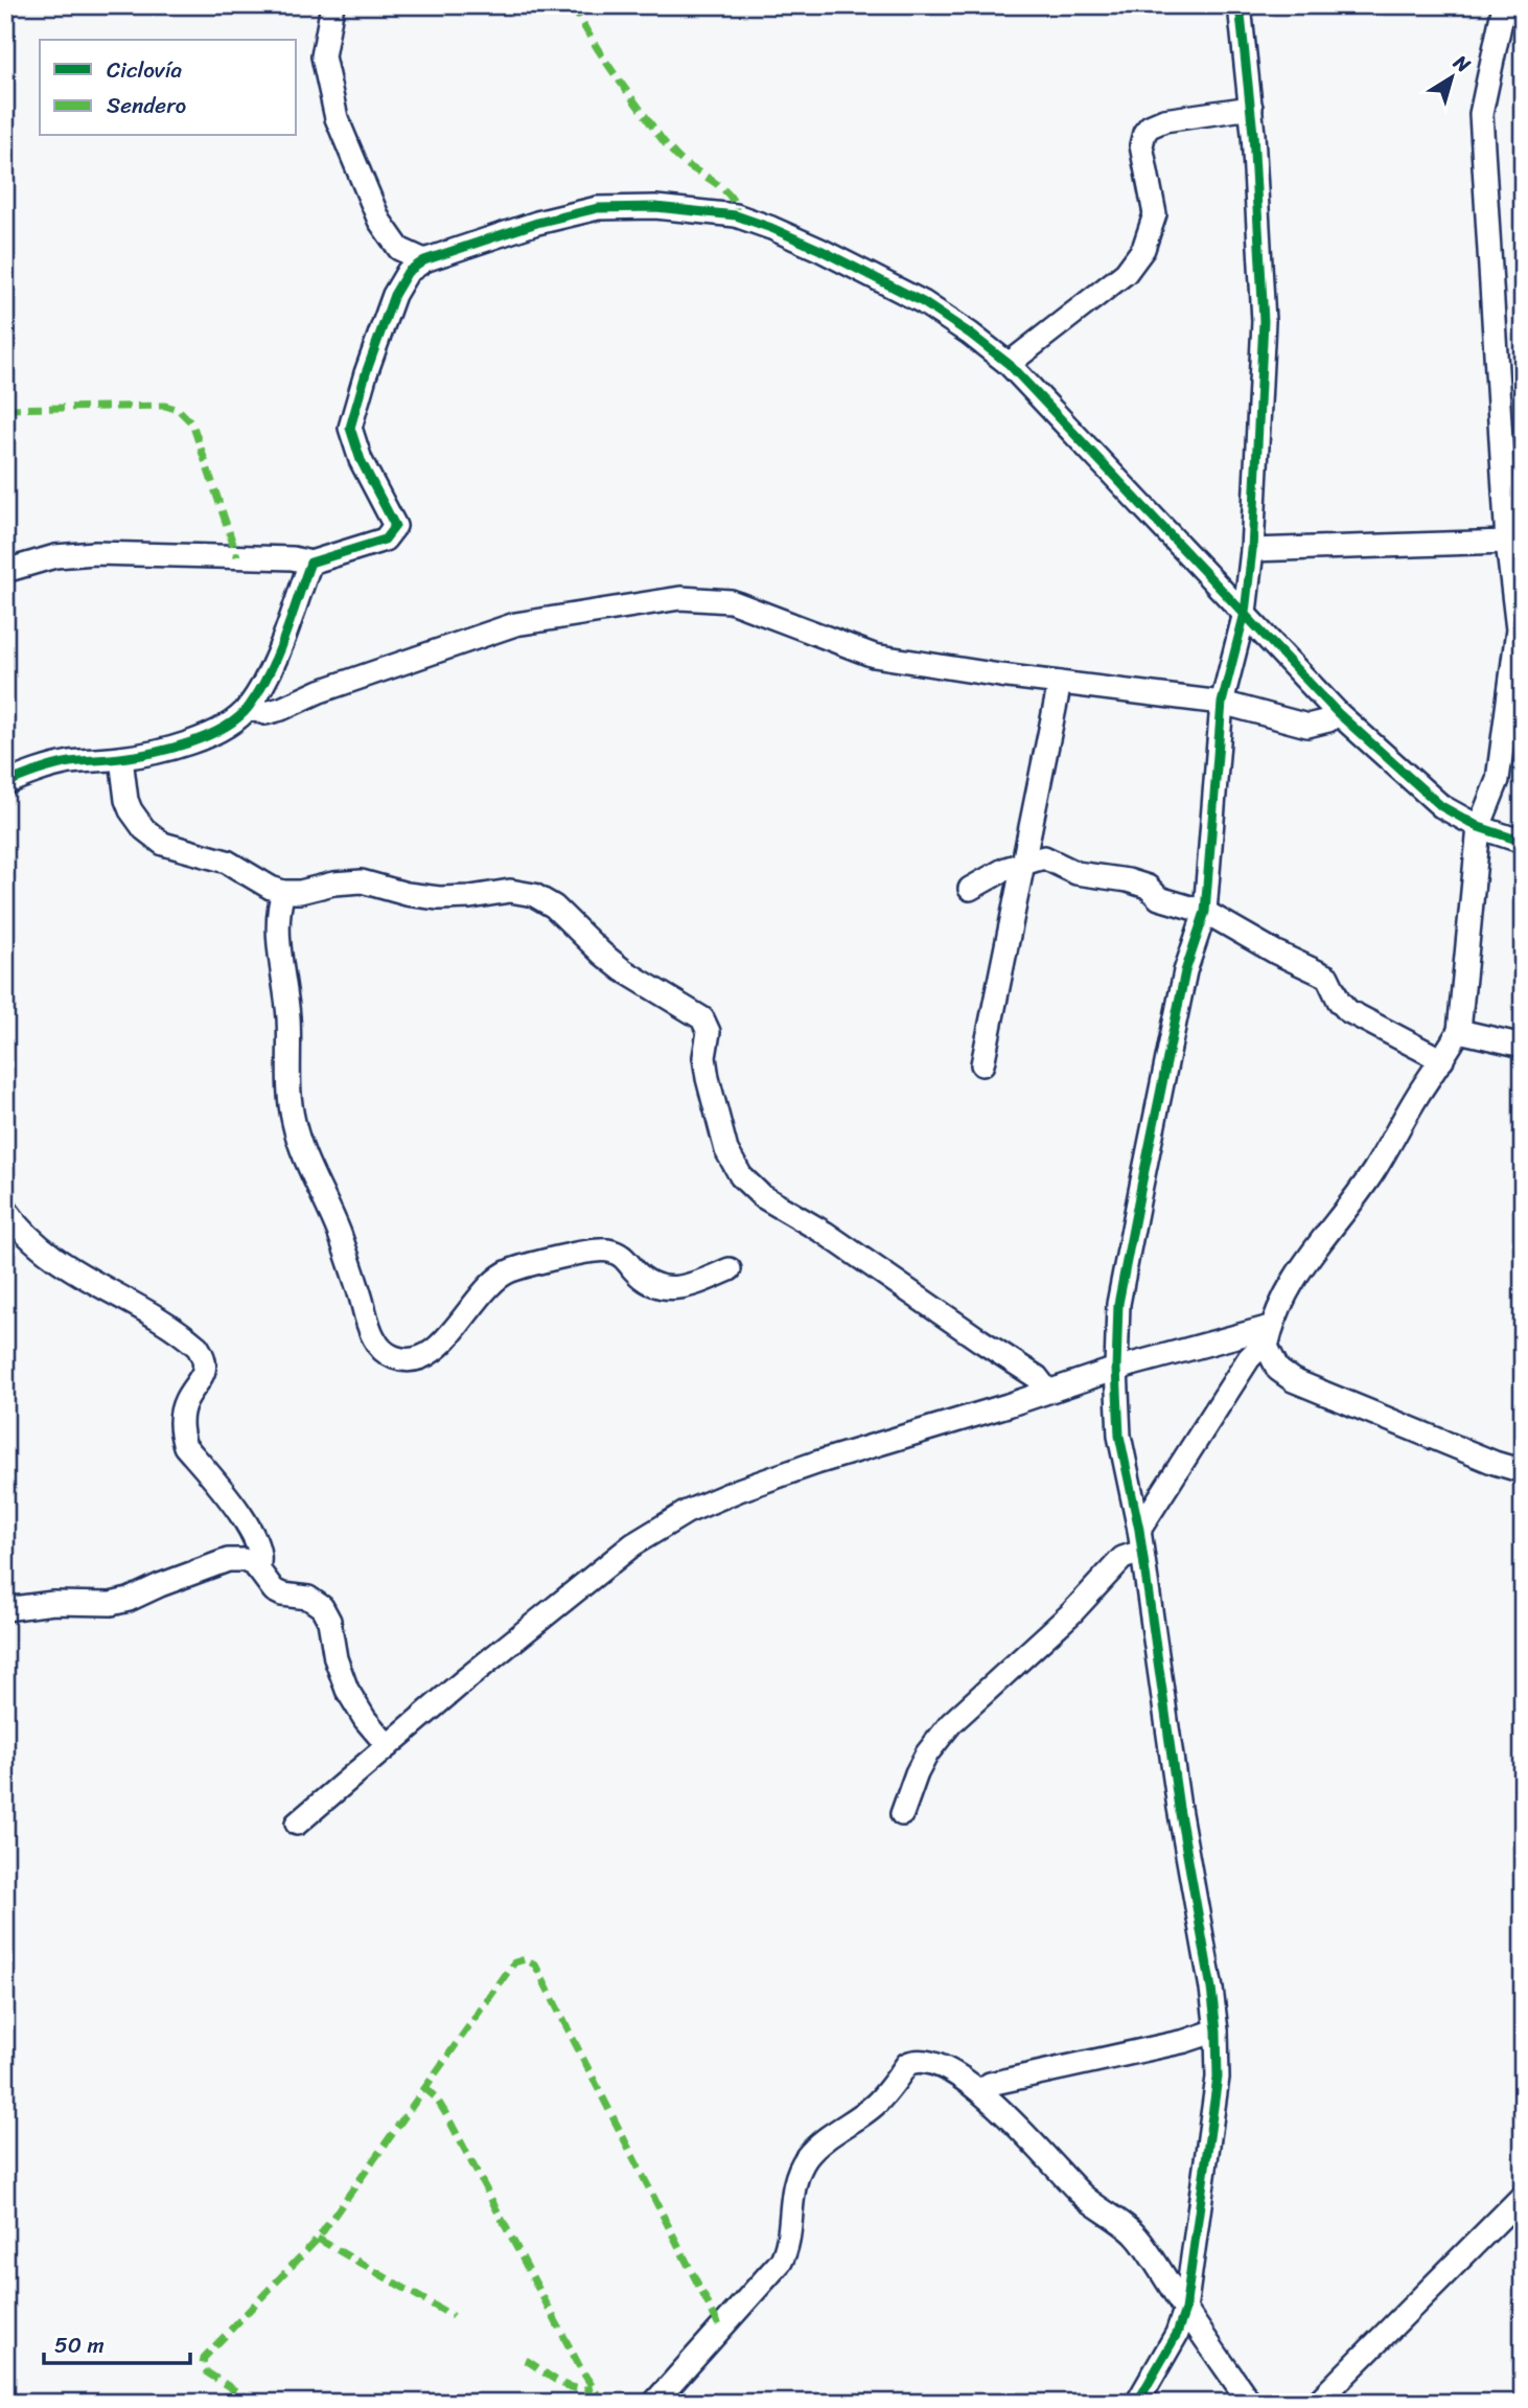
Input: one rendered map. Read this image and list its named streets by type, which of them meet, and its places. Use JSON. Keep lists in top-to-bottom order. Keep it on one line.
{"legend":["Ciclovía","Sendero"],"scale_bar":"50 m","north":"top right"}
